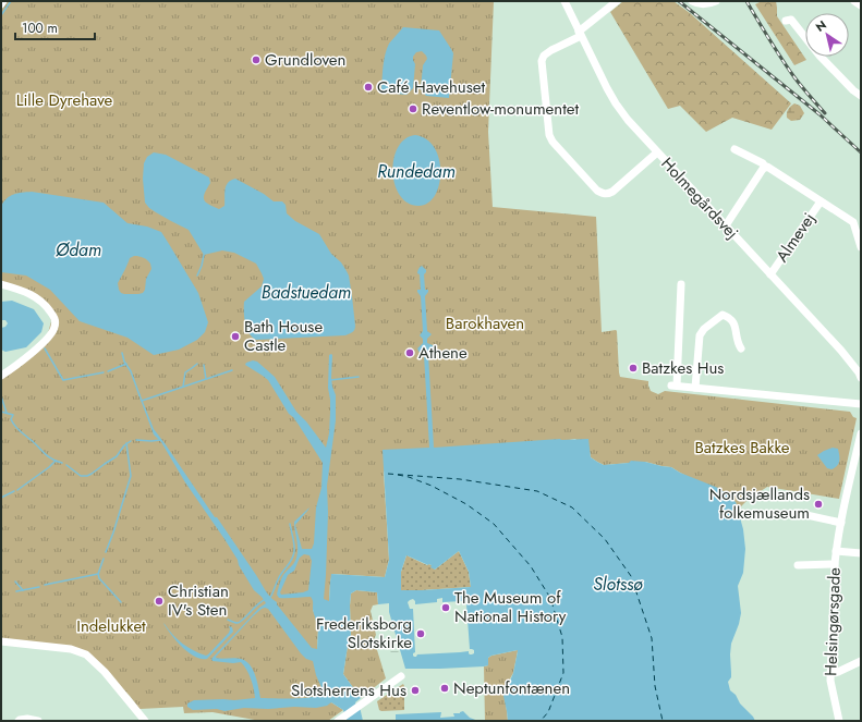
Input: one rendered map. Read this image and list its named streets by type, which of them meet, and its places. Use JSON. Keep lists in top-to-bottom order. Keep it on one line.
{"streets":{"street":["Holmegårdsvej","Almevej","Helsingørsgade"]},"crossings":[["Holmegårdsvej","Almevej"]],"water":["Rundedam","Ødam","Badstuedam","Slotssø"],"parks":["Lille Dyrehave","Barokhaven","Batzkes Bakke","Indelukket"],"places":["Grundloven","Café Havehuset","Reventlow-monumentet","Bath House Castle","Athene","Batzkes Hus","Nordsjællands folkemuseum","Christian IV's Sten","The Museum of National History","Frederiksborg Slotskirke","Neptunfontænen","Slotsherrens Hus"],"scale_bar":"100 m","north":"top left"}
